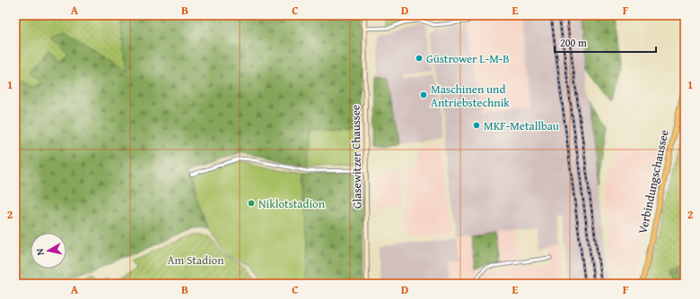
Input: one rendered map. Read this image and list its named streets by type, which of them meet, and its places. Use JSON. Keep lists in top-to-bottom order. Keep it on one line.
{"streets":{"main road":["Glasewitzer Chaussee","Verbindungschaussee"]},"parks":["Am Stadion"],"places":["Güstrower L-M-B","Maschinen und Antriebstechnik","MKF-Metallbau","Niklotstadion"],"scale_bar":"200 m","north":"left","grid":{"columns":["A","B","C","D","E","F"],"rows":["1","2"]}}
